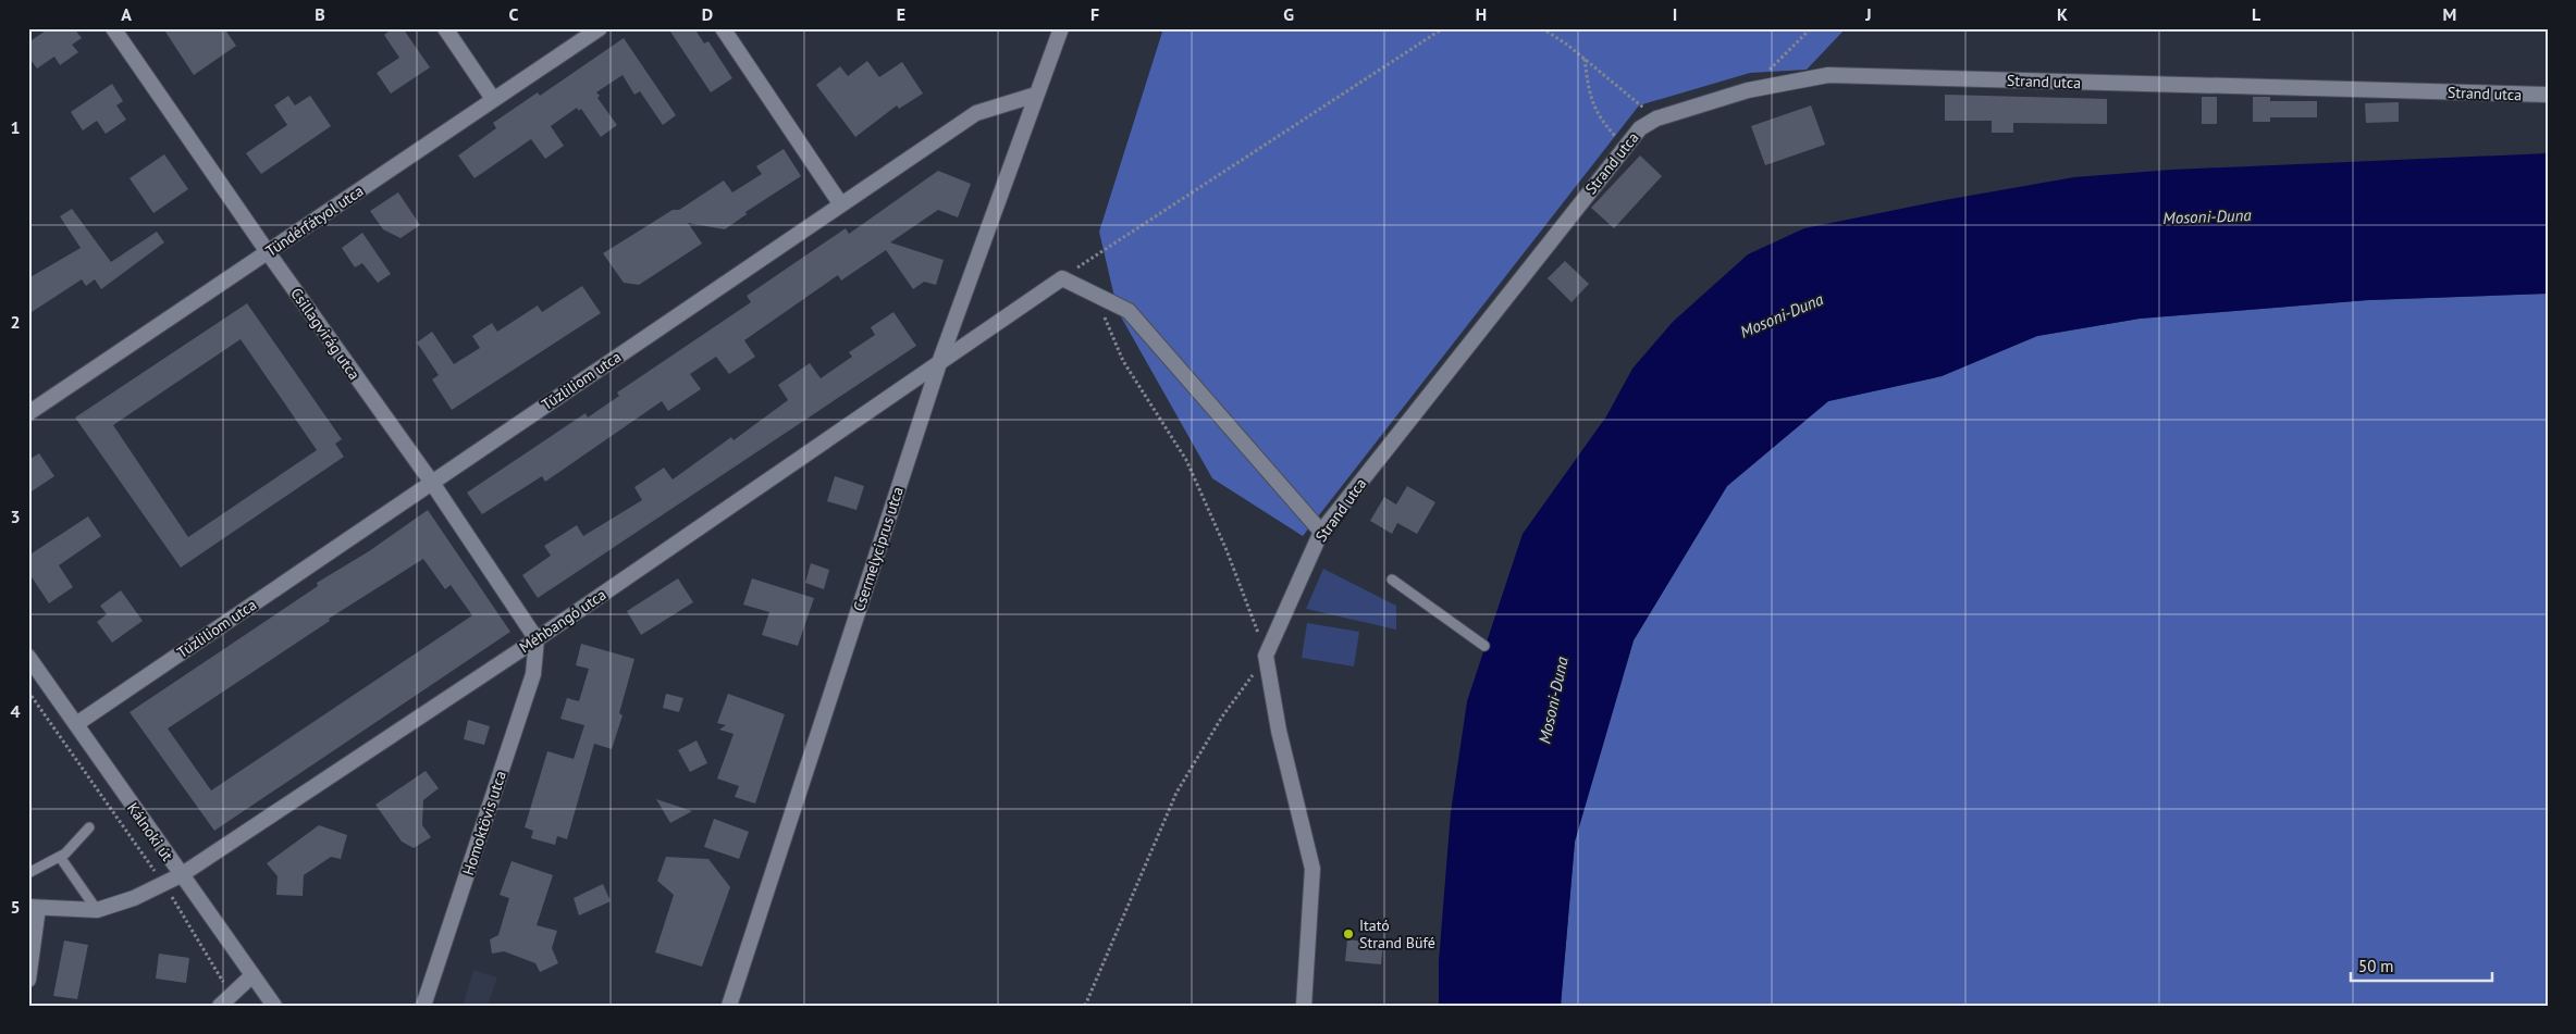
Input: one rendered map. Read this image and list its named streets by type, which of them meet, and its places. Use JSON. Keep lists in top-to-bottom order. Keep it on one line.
{"streets":{"street":["Strand utca","Tündérfátyol utca","Csillagvirág utca","Tűzliliom utca","Csermelyciprus utca","Méhbangó utca","Homoktövis utca","Kálnoki út"]},"crossings":[["Tündérfátyol utca","Csillagvirág utca"],["Csillagvirág utca","Tűzliliom utca"],["Csillagvirág utca","Méhbangó utca"],["Csillagvirág utca","Homoktövis utca"],["Tűzliliom utca","Csermelyciprus utca"],["Tűzliliom utca","Kálnoki út"],["Csermelyciprus utca","Méhbangó utca"],["Méhbangó utca","Homoktövis utca"],["Méhbangó utca","Kálnoki út"]],"water":["Mosoni-Duna"],"places":["Itató Strand Büfé"],"scale_bar":"50 m","grid":{"columns":["A","B","C","D","E","F","G","H","I","J","K","L","M"],"rows":["1","2","3","4","5"]}}
